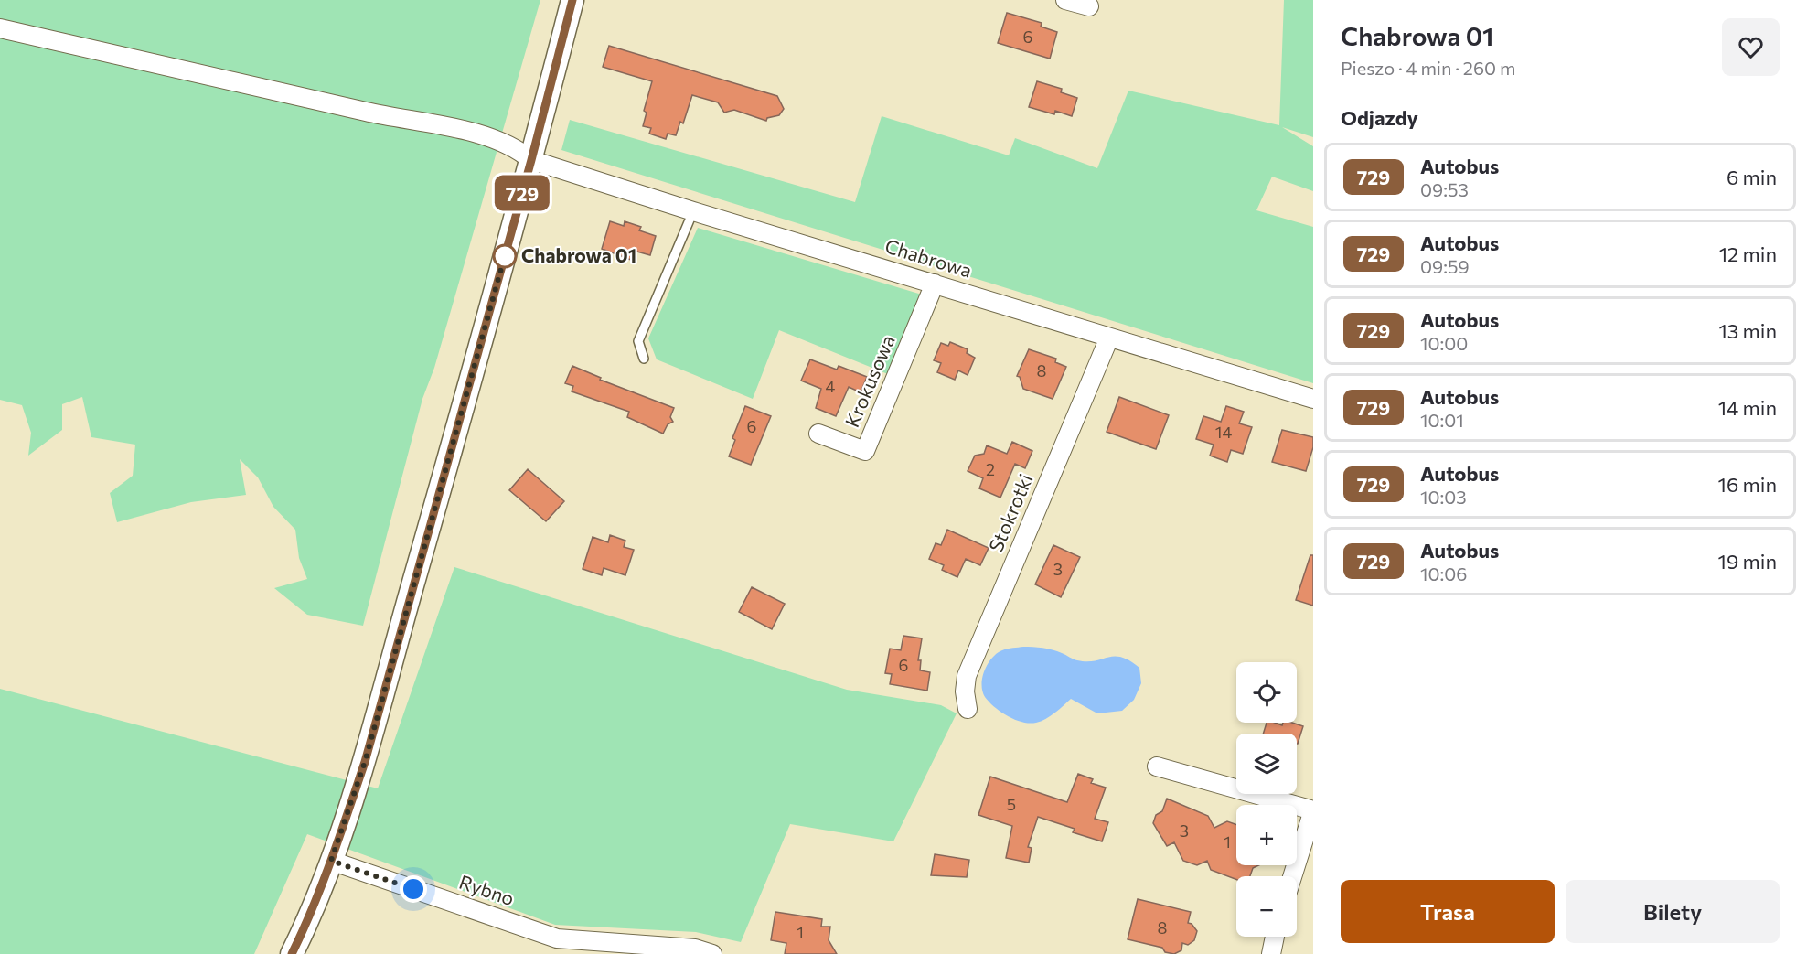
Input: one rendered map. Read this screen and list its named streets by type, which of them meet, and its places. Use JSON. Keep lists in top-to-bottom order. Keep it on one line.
{"streets":{"street":["Chabrowa","Krokusowa","Stokrotki","Rybno"]},"crossings":[["Chabrowa","Krokusowa"],["Chabrowa","Stokrotki"]],"places":["Chabrowa 01"],"lines":["bus line 729"],"house_numbers":["6","8","4","6","14","2","3","6","5","3","1","8","1"],"page":{"on_map":"729","heading":[["Chabrowa 01","Pieszo · 4 min · 260 m"],"Odjazdy"],"list":[{"mark":"729","name":"Autobus","note":"09:53","value":"6 min"},{"mark":"729","name":"Autobus","note":"09:59","value":"12 min"},{"mark":"729","name":"Autobus","note":"10:00","value":"13 min"},{"mark":"729","name":"Autobus","note":"10:01","value":"14 min"},{"mark":"729","name":"Autobus","note":"10:03","value":"16 min"},{"mark":"729","name":"Autobus","note":"10:06","value":"19 min"}],"map_buttons":["+","−"],"buttons":["Trasa","Bilety"]}}
